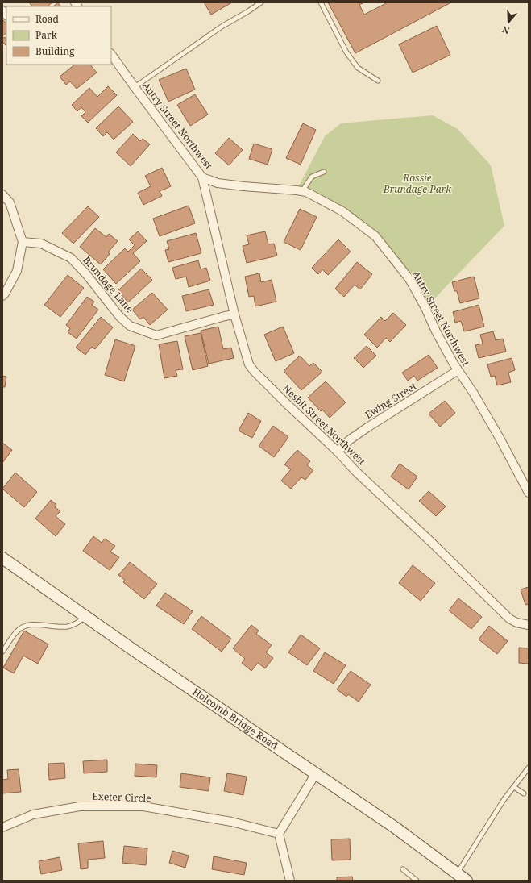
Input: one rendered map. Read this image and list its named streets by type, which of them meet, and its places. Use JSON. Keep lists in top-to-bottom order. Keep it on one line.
{"streets":{"street":["Autry Street Northwest","Brundage Lane","Ewing Street","Nesbit Street Northwest","Holcomb Bridge Road","Exeter Circle"]},"crossings":[["Autry Street Northwest","Ewing Street"],["Autry Street Northwest","Nesbit Street Northwest"],["Brundage Lane","Nesbit Street Northwest"],["Ewing Street","Nesbit Street Northwest"]],"parks":["Rossie Brundage Park"],"legend":["Road","Park","Building"],"north":"bottom"}
